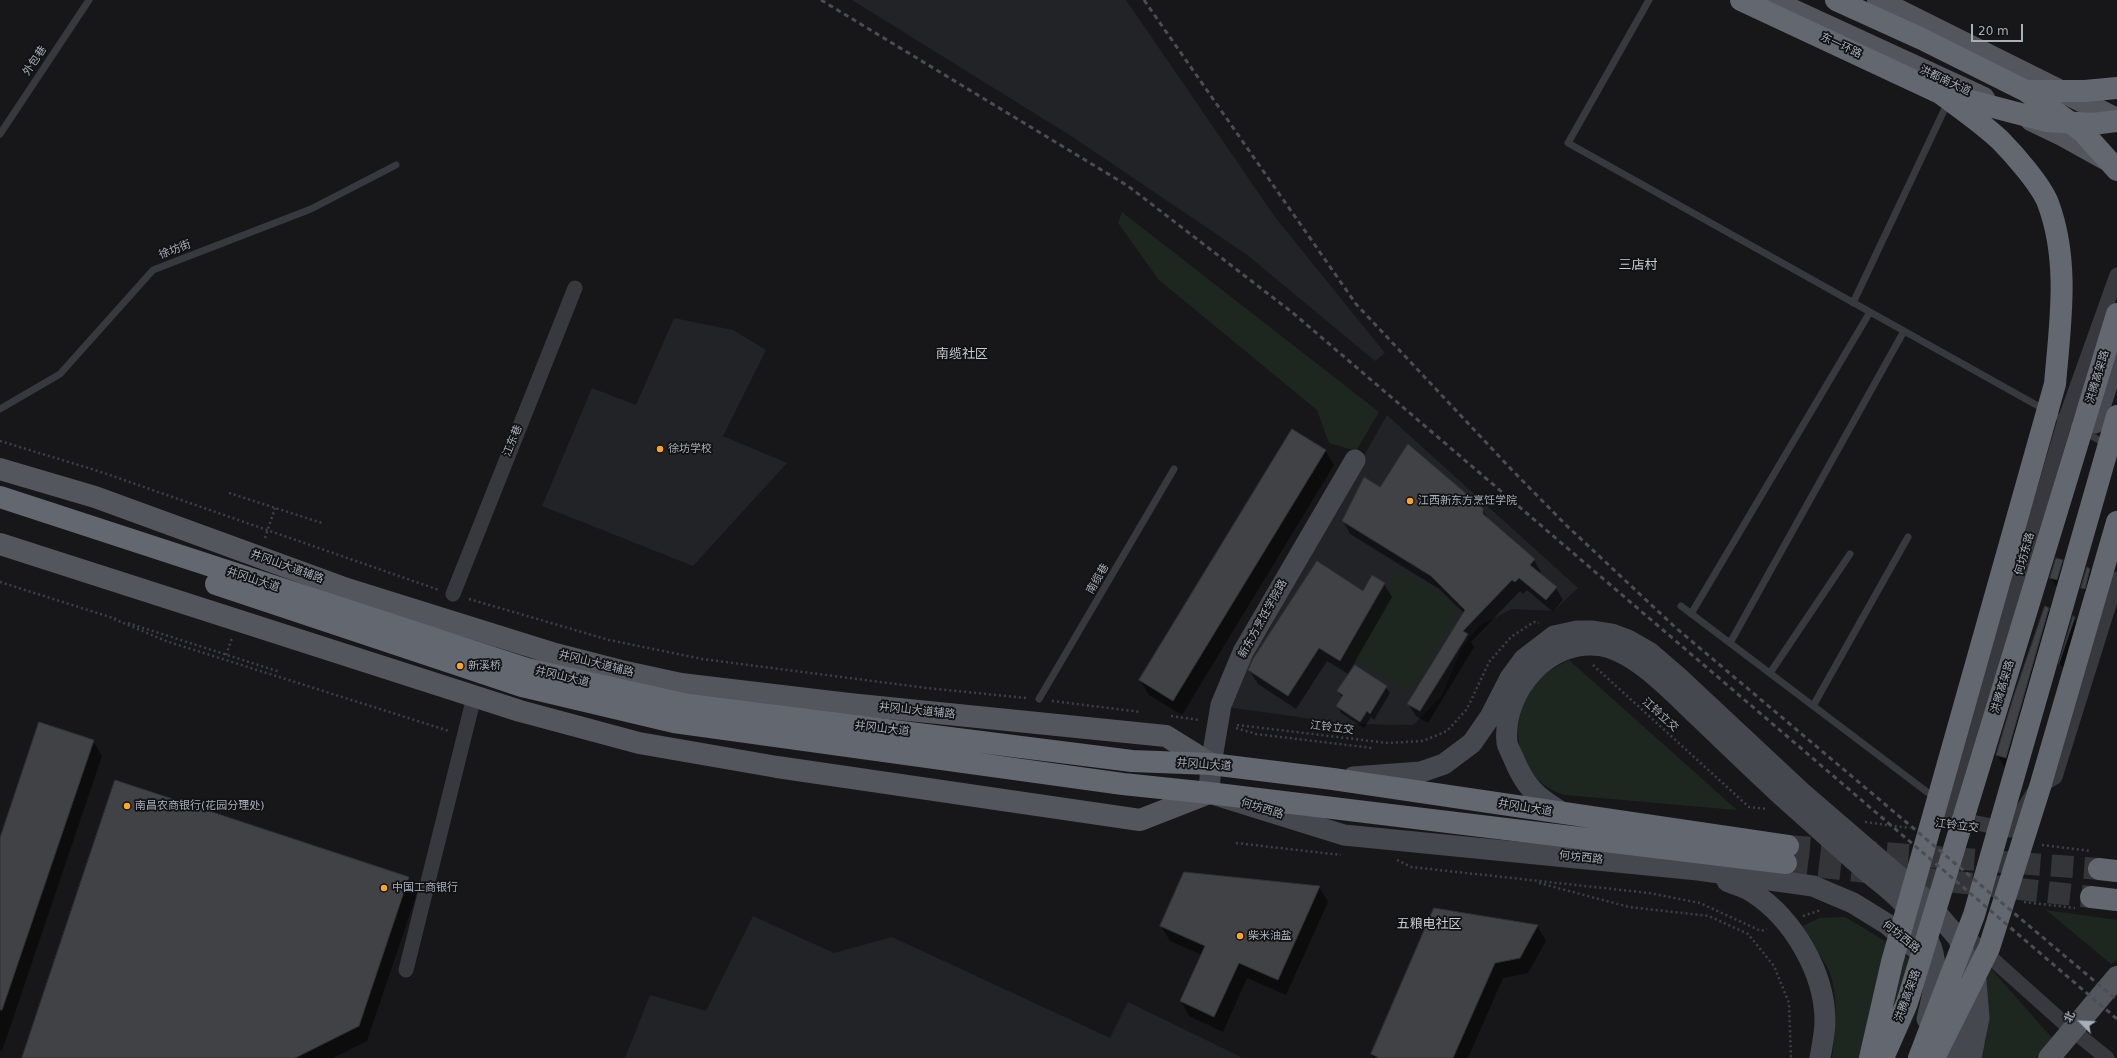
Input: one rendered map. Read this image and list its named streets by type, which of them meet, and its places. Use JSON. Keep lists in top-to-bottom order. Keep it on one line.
{"streets":{"highway":["东一环路","洪腾高架路","井冈山大道"],"main road":["洪都南大道","井冈山大道辅路","新东方烹饪学院路","何坊西路"],"street":["江东巷","何坊东路"],"lane":["外包巷","徐坊街","南缆巷"],"path":["江铃立交"]},"crossings":[["东一环路","洪都南大道"],["井冈山大道辅路","井冈山大道"],["井冈山大道辅路","新东方烹饪学院路"],["井冈山大道","新东方烹饪学院路"],["井冈山大道","何坊西路"],["新东方烹饪学院路","江铃立交"],["新东方烹饪学院路","何坊西路"],["江铃立交","何坊西路"]],"districts":["三店村","南缆社区","五粮电社区"],"places":["徐坊学校","江西新东方烹饪学院","新溪桥","南昌农商银行(花园分理处)","中国工商银行","柴米油盐"],"scale_bar":"20 m","north":"top left"}
